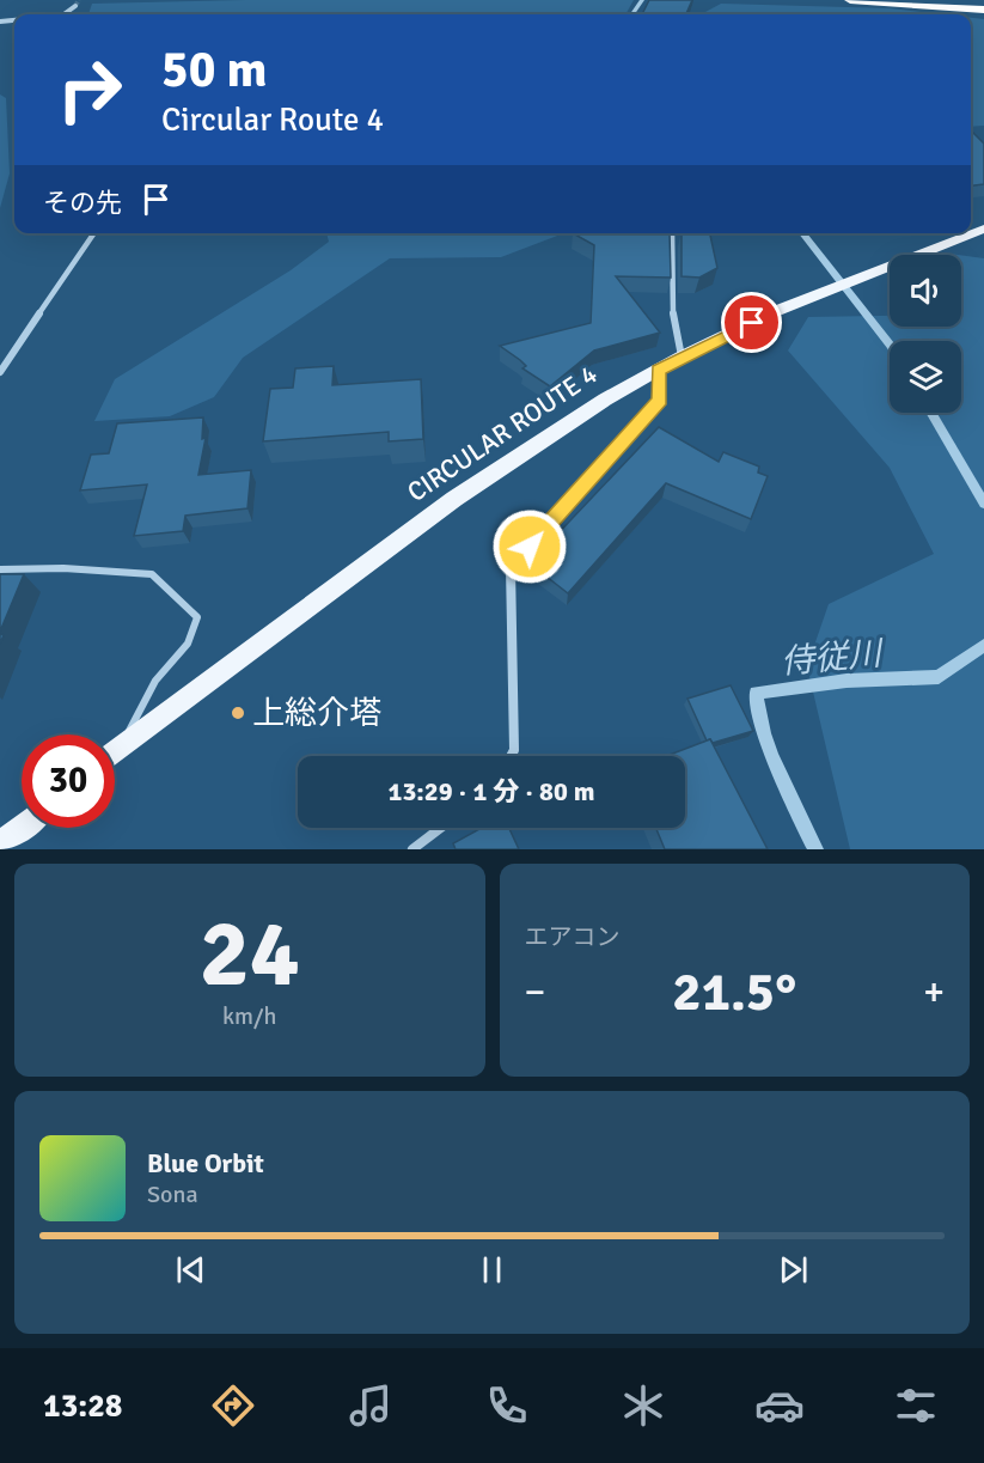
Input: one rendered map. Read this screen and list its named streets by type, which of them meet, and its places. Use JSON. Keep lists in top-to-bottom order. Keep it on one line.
{"streets":{"main road":["CIRCULAR ROUTE 4"]},"water":["侍従川"],"places":["上総介塔"],"page":{"turn":["50 m","Circular Route 4"],"then":"その先","limit":"30","trip":"13:29 · 1 分 · 80 m","tile":[["24","km/h"],"エアコン"],"heat":["−","21.5°","+"],"song":["Blue Orbit","Sona"],"tabs":"13:28"}}
